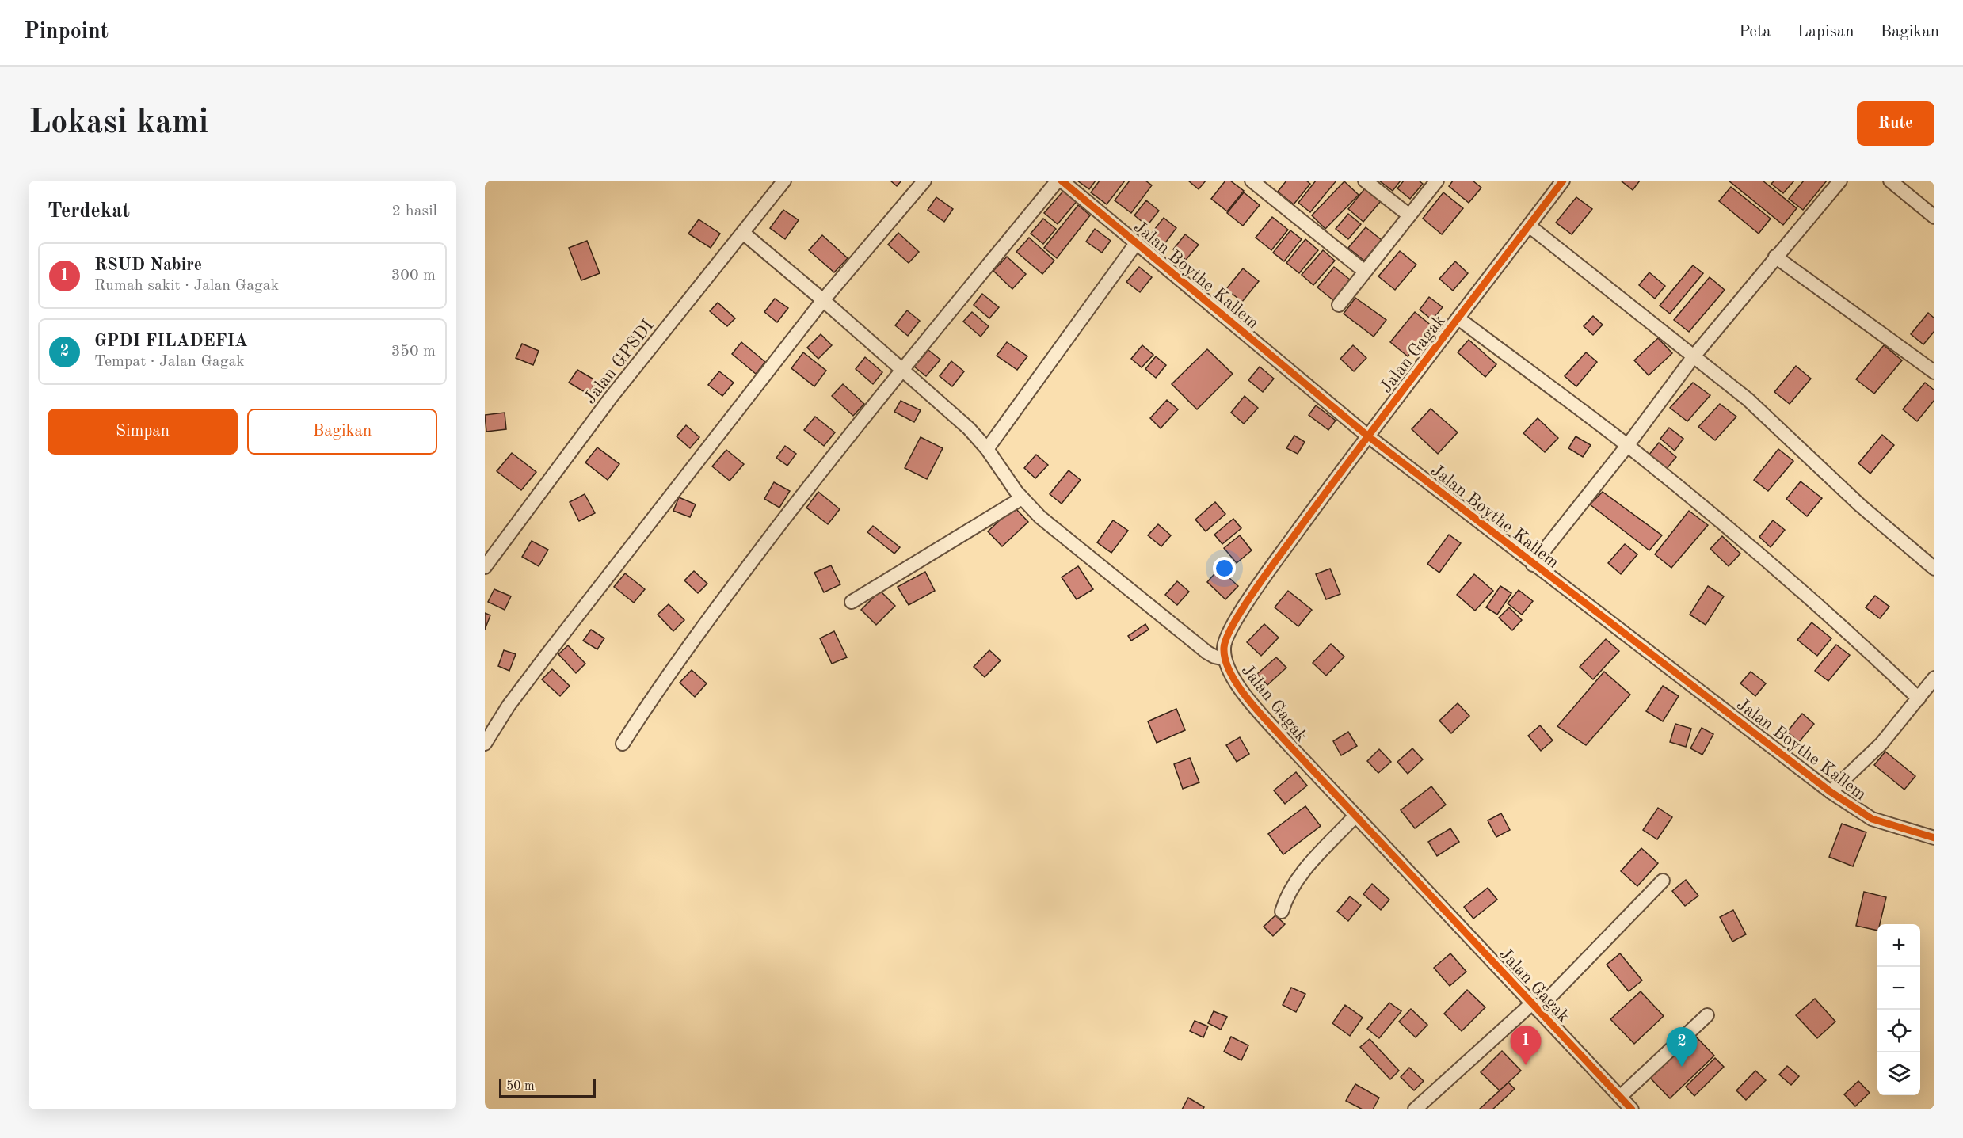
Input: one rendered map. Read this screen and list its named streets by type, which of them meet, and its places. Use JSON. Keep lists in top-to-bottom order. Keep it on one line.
{"streets":{"street":["Jalan Boythe Kallem","Jalan Gagak","Jalan GPSDI"]},"crossings":[["Jalan Boythe Kallem","Jalan Gagak"]],"scale_bar":"50 m","page":{"header":"Pinpoint","nav":["Peta","Lapisan","Bagikan"],"buttons":["Rute",["Simpan","Bagikan"]],"title":"Lokasi kami","heading":["Terdekat","2 hasil"],"list":[{"mark":"1","name":"RSUD Nabire","note":"Rumah sakit · Jalan Gagak","value":"300 m"},{"mark":"2","name":"GPDI FILADEFIA","note":"Tempat · Jalan Gagak","value":"350 m"}],"map_buttons":["+","−"],"pins":["1","2"],"scale":"50 m"}}
